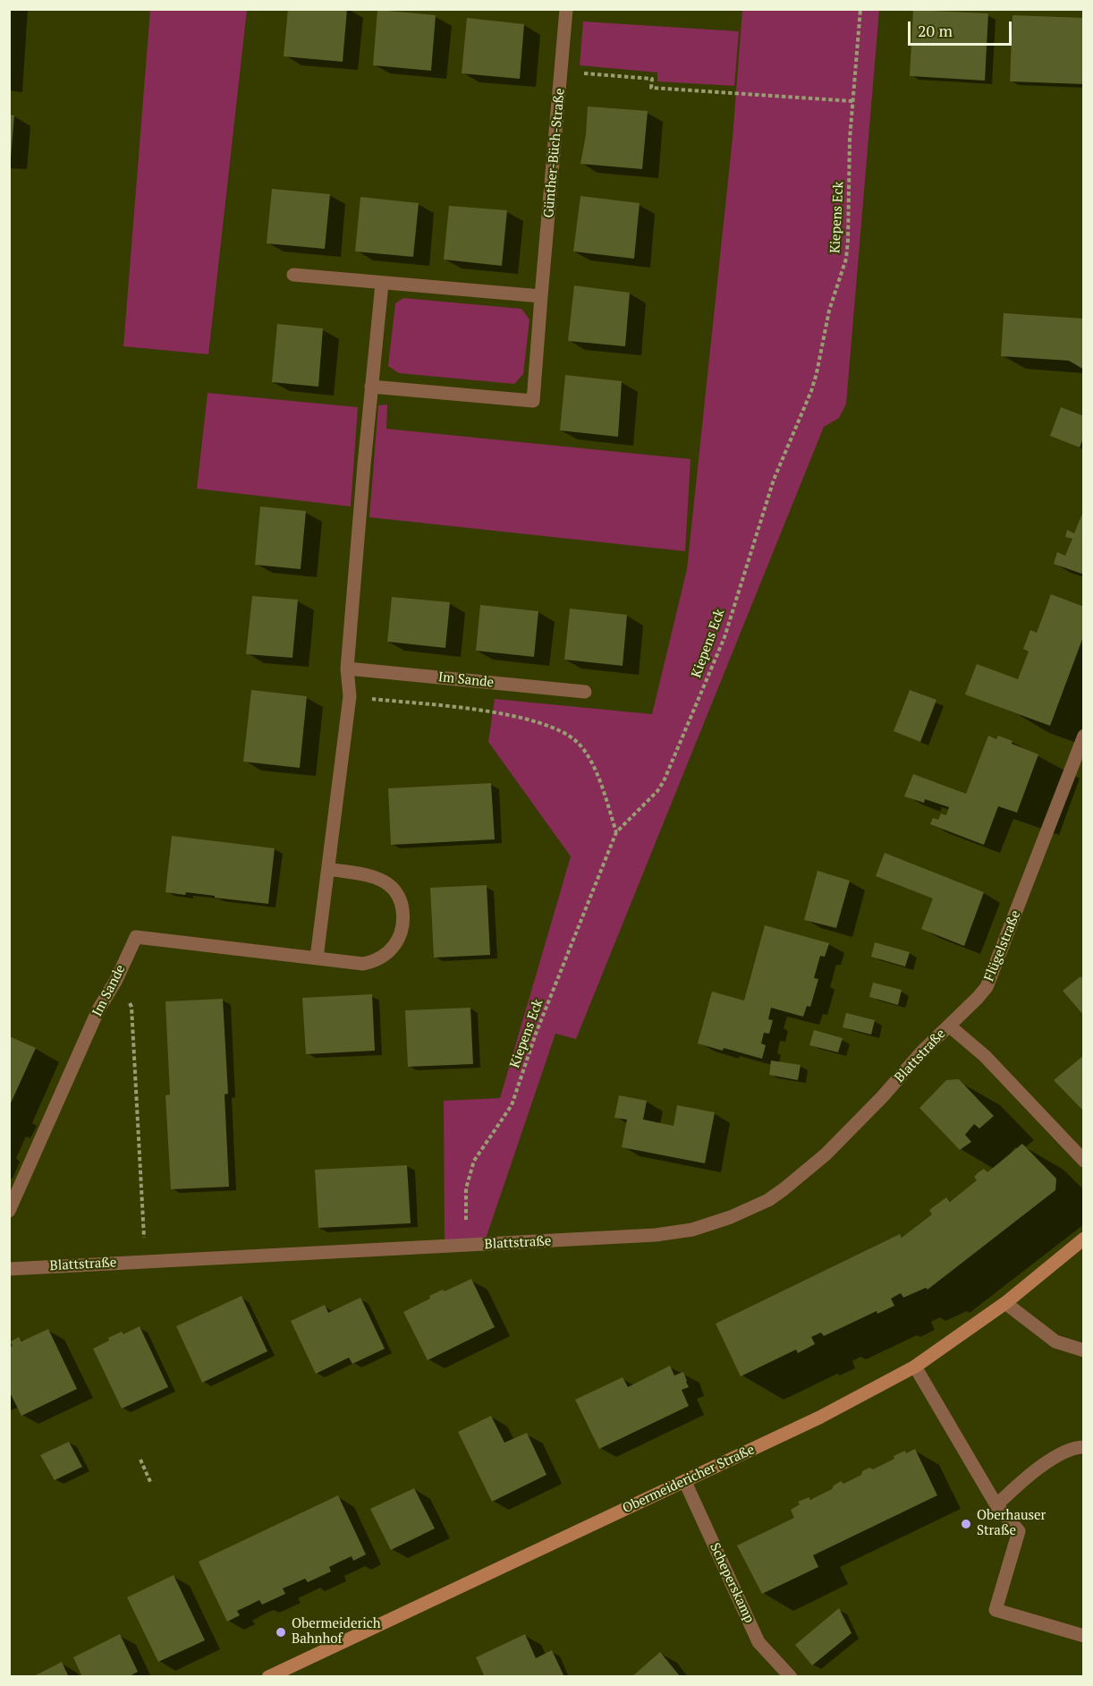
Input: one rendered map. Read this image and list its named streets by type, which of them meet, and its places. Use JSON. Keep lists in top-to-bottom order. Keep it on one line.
{"streets":{"main road":["Obermeidericher Straße"],"street":["Günther-Büch-Straße","Im Sande","Flügelstraße","Blattstraße","Scheperskamp"],"path":["Kiepens Eck"]},"crossings":[["Kiepens Eck","Blattstraße"],["Flügelstraße","Blattstraße"],["Obermeidericher Straße","Scheperskamp"]],"places":["Oberhauser Straße","Obermeiderich Bahnhof"],"scale_bar":"20 m"}
